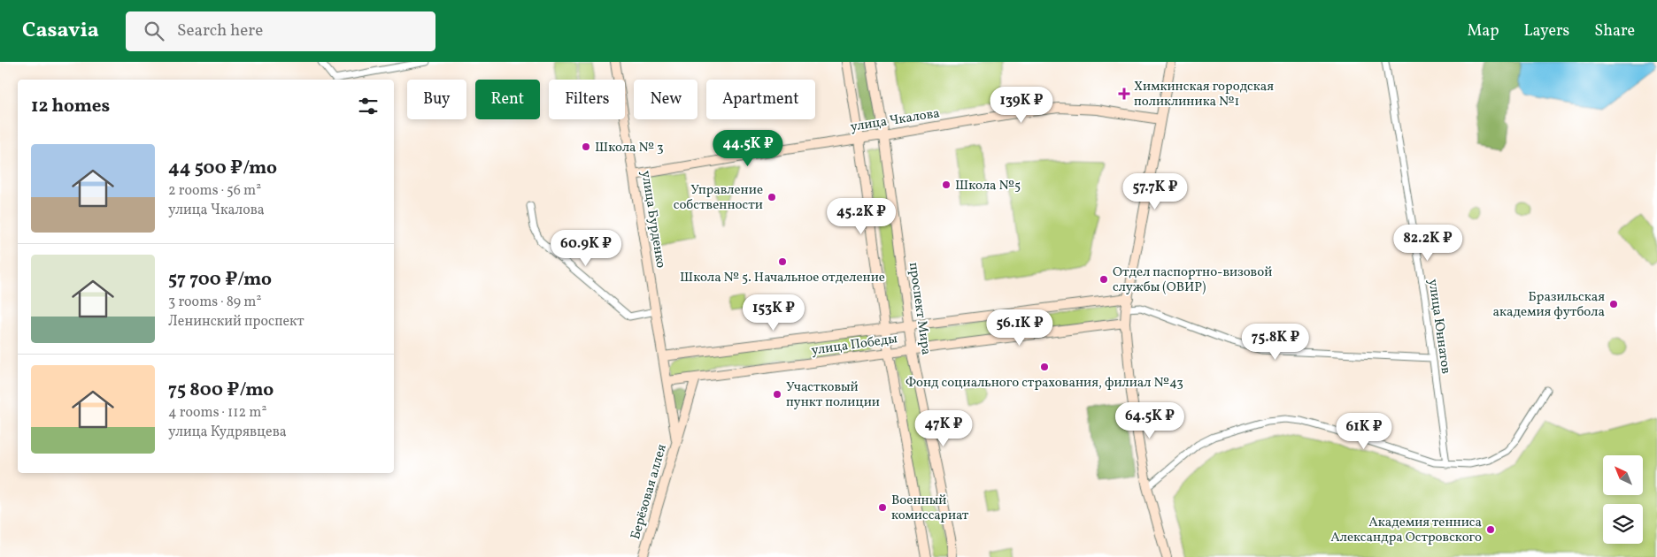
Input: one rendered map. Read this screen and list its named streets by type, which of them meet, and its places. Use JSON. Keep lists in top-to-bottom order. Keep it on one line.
{"streets":{"street":["улица Чкалова","улица Бурденко","проспект Мира","улица Юннатов","улица Победы","Берёзовая аллея"]},"crossings":[["улица Чкалова","улица Бурденко"],["улица Чкалова","проспект Мира"],["улица Бурденко","улица Победы"],["улица Бурденко","Берёзовая аллея"],["проспект Мира","улица Победы"],["улица Победы","Берёзовая аллея"]],"places":{"health":["Химкинская городская поликлиника №1"],"other":["Школа № 3","Школа №5","Управление собственности","Школа № 5. Начальное отделение","Отдел паспортно-визовой службы (ОВИР)","Бразильская академия футбола","Фонд социального страхования, филиал №43","Участковый пункт полиции","Военный комиссариат","Академия тенниса Александра Островского"]},"north":"top left","page":{"header":"Casavia","search":"Search here","nav":["Map","Layers","Share"],"chip":["Buy","Rent","Filters","New","Apartment"],"heading":"12 homes","price":["139K ₽","44.5K ₽","57.7K ₽","45.2K ₽","82.2K ₽","60.9K ₽","153K ₽","56.1K ₽","75.8K ₽","64.5K ₽","47K ₽","61K ₽"],"list":[{"name":"44 500 ₽/mo","note":"2 rooms · 56 m² · улица Чкалова"},{"name":"57 700 ₽/mo","note":"3 rooms · 89 m² · Ленинский проспект"},{"name":"75 800 ₽/mo","note":"4 rooms · 112 m² · улица Кудрявцева"}]}}
